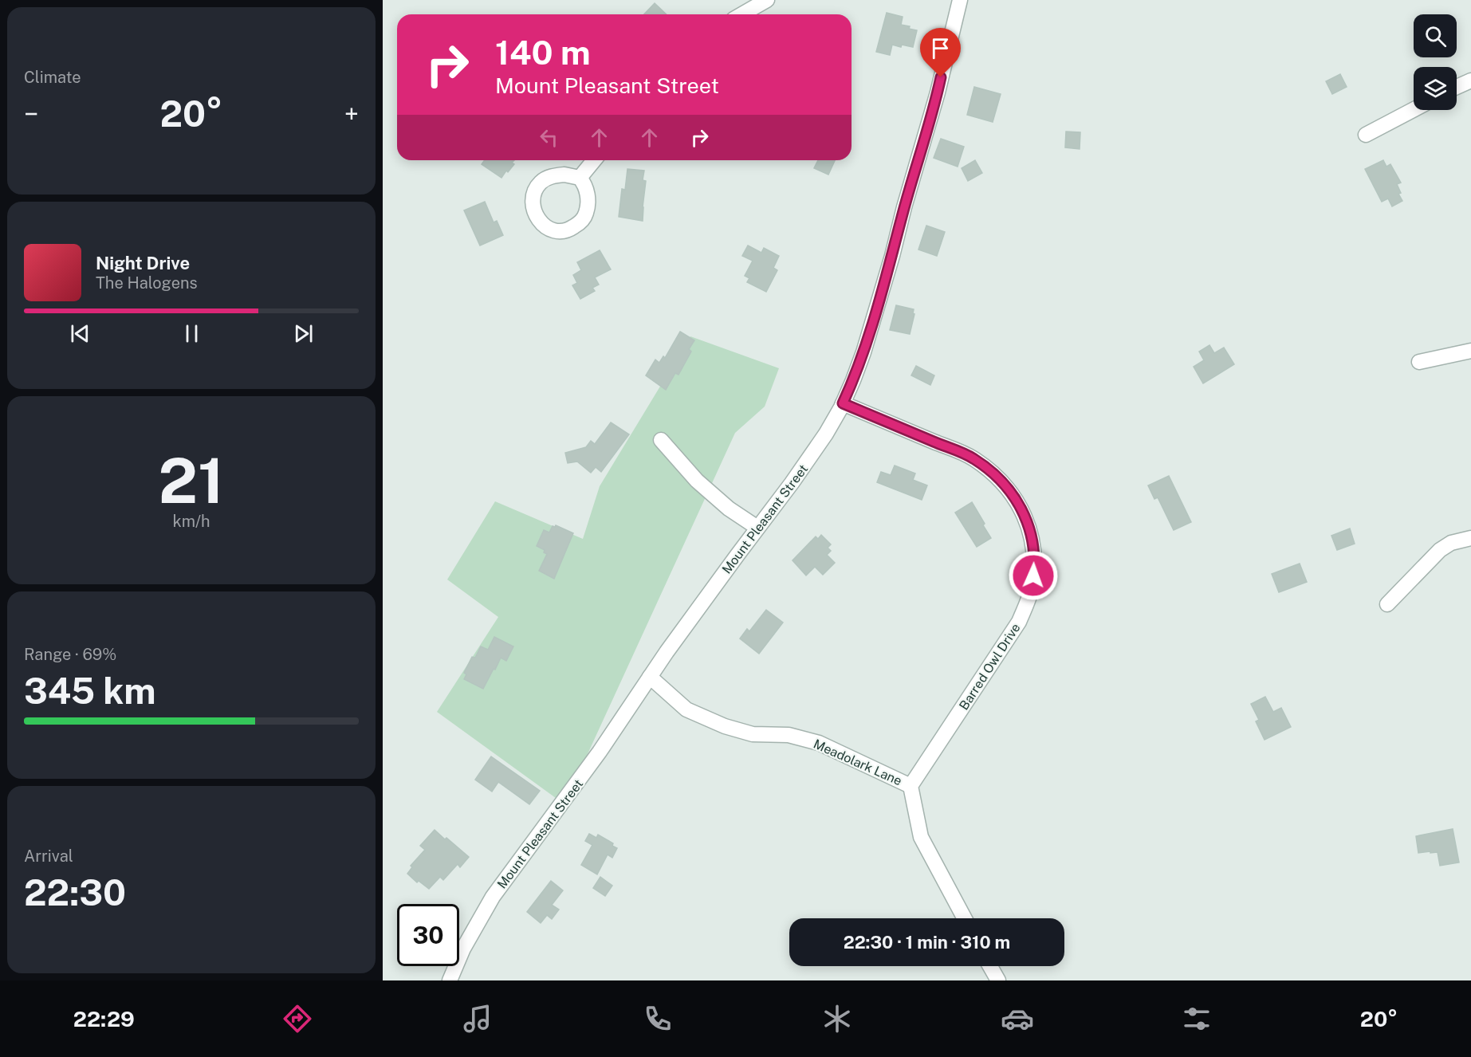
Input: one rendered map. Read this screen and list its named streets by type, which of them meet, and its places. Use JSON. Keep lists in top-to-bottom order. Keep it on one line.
{"streets":{"street":["Mount Pleasant Street","Barred Owl Drive","Meadolark Lane"]},"crossings":[["Mount Pleasant Street","Barred Owl Drive"],["Mount Pleasant Street","Meadolark Lane"],["Barred Owl Drive","Meadolark Lane"]],"page":{"tile":["Climate",["21","km/h"],["Range · 69%","345 km"],["Arrival","22:30"]],"turn":["140 m","Mount Pleasant Street"],"heat":["−","20°","+"],"song":["Night Drive","The Halogens"],"limit":"30","trip":"22:30 · 1 min · 310 m","tabs":["22:29","20°"]}}
